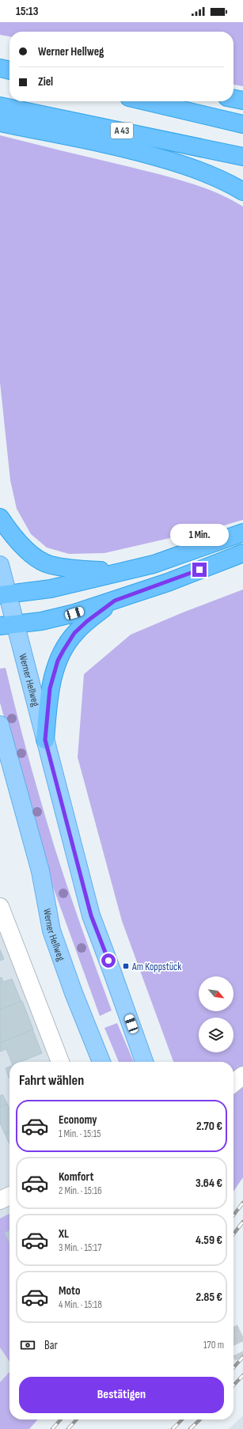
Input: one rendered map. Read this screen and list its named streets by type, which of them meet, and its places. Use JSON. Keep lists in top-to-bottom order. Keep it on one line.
{"streets":{"highway":["A 43"],"main road":["Werner Hellweg"]},"places":{"transit":["Am Koppstück"]},"north":"bottom right","page":{"status":"15:13","banner":["Werner Hellweg","Ziel"],"bubble":"1 Min.","heading":"Fahrt wählen","list":[{"name":"Economy","note":"1 Min. · 15:15","value":"2.70 €"},{"name":"Komfort","note":"2 Min. · 15:16","value":"3.64 €"},{"name":"XL","note":"3 Min. · 15:17","value":"4.59 €"},{"name":"Moto","note":"4 Min. · 15:18","value":"2.85 €"}],"pay":["Bar","170 m"],"buttons":"Bestätigen"}}
